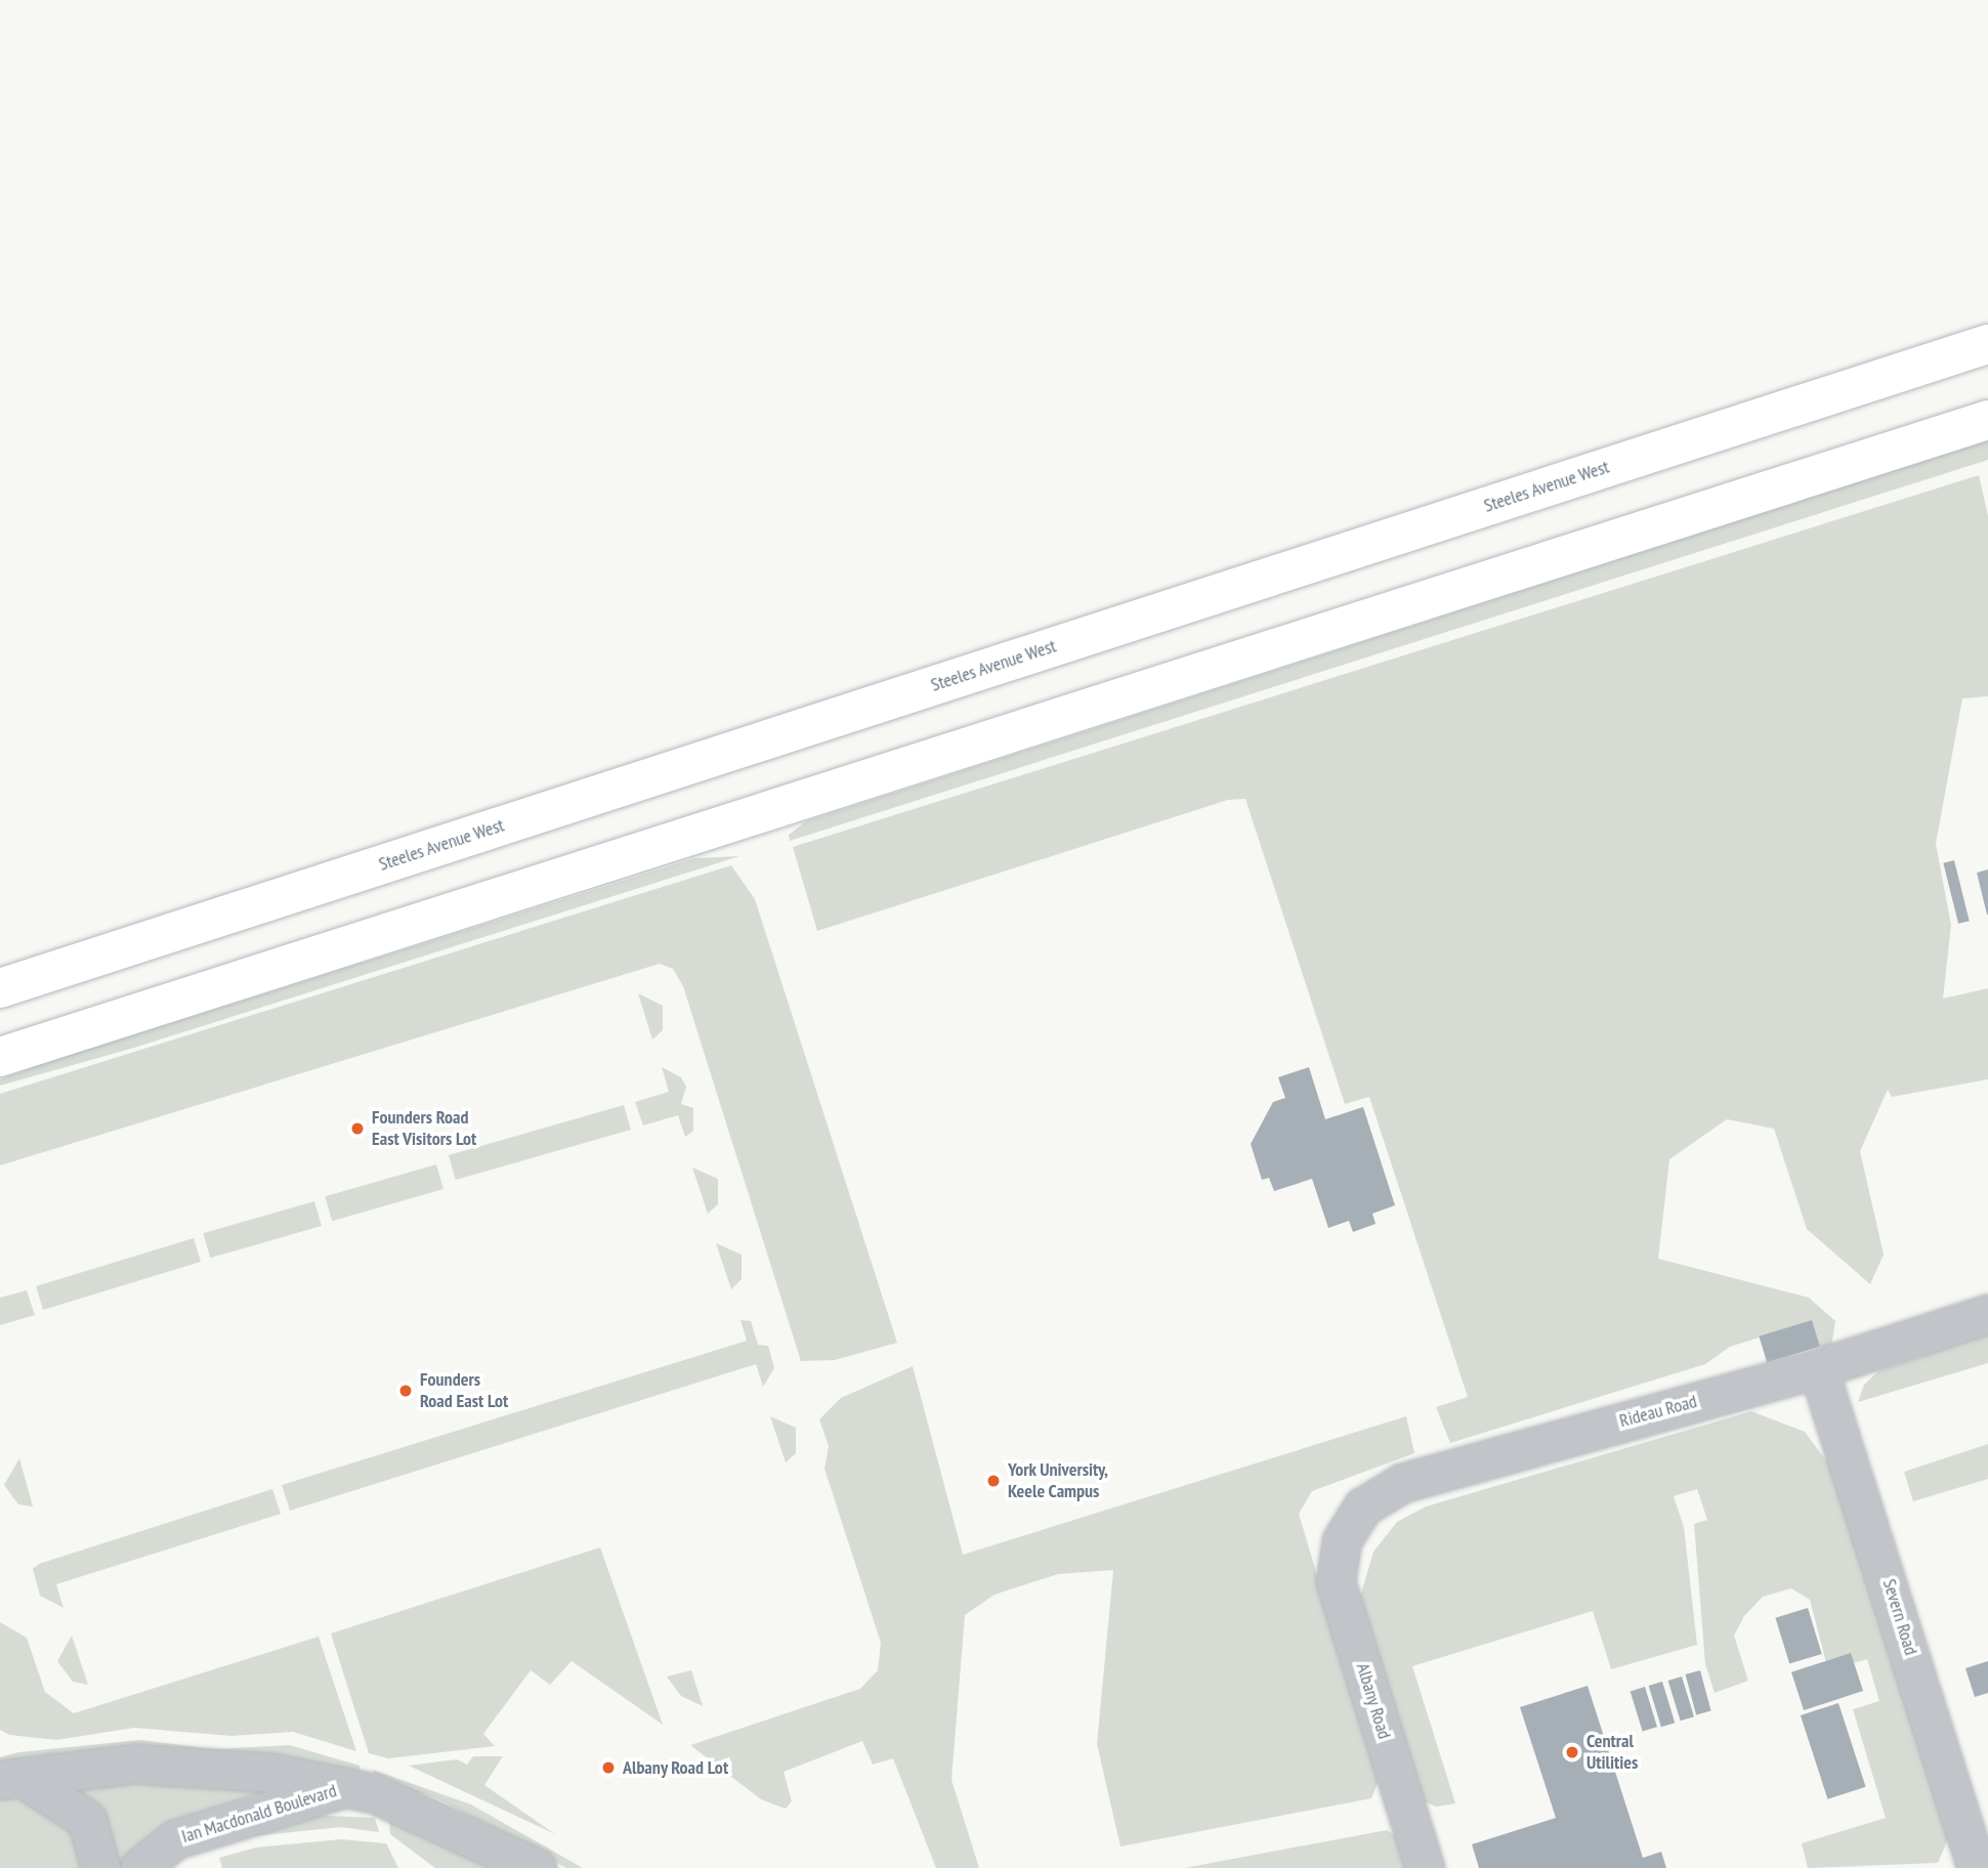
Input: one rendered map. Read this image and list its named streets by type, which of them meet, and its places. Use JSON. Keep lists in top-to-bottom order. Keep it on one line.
{"streets":{"main road":["Steeles Avenue West"],"street":["Rideau Road","Severn Road","Albany Road","Ian Macdonald Boulevard"]},"crossings":[["Rideau Road","Severn Road"],["Rideau Road","Albany Road"]],"places":["Founders Road East Visitors Lot","Founders Road East Lot","York University, Keele Campus","Central Utilities","Albany Road Lot"]}
